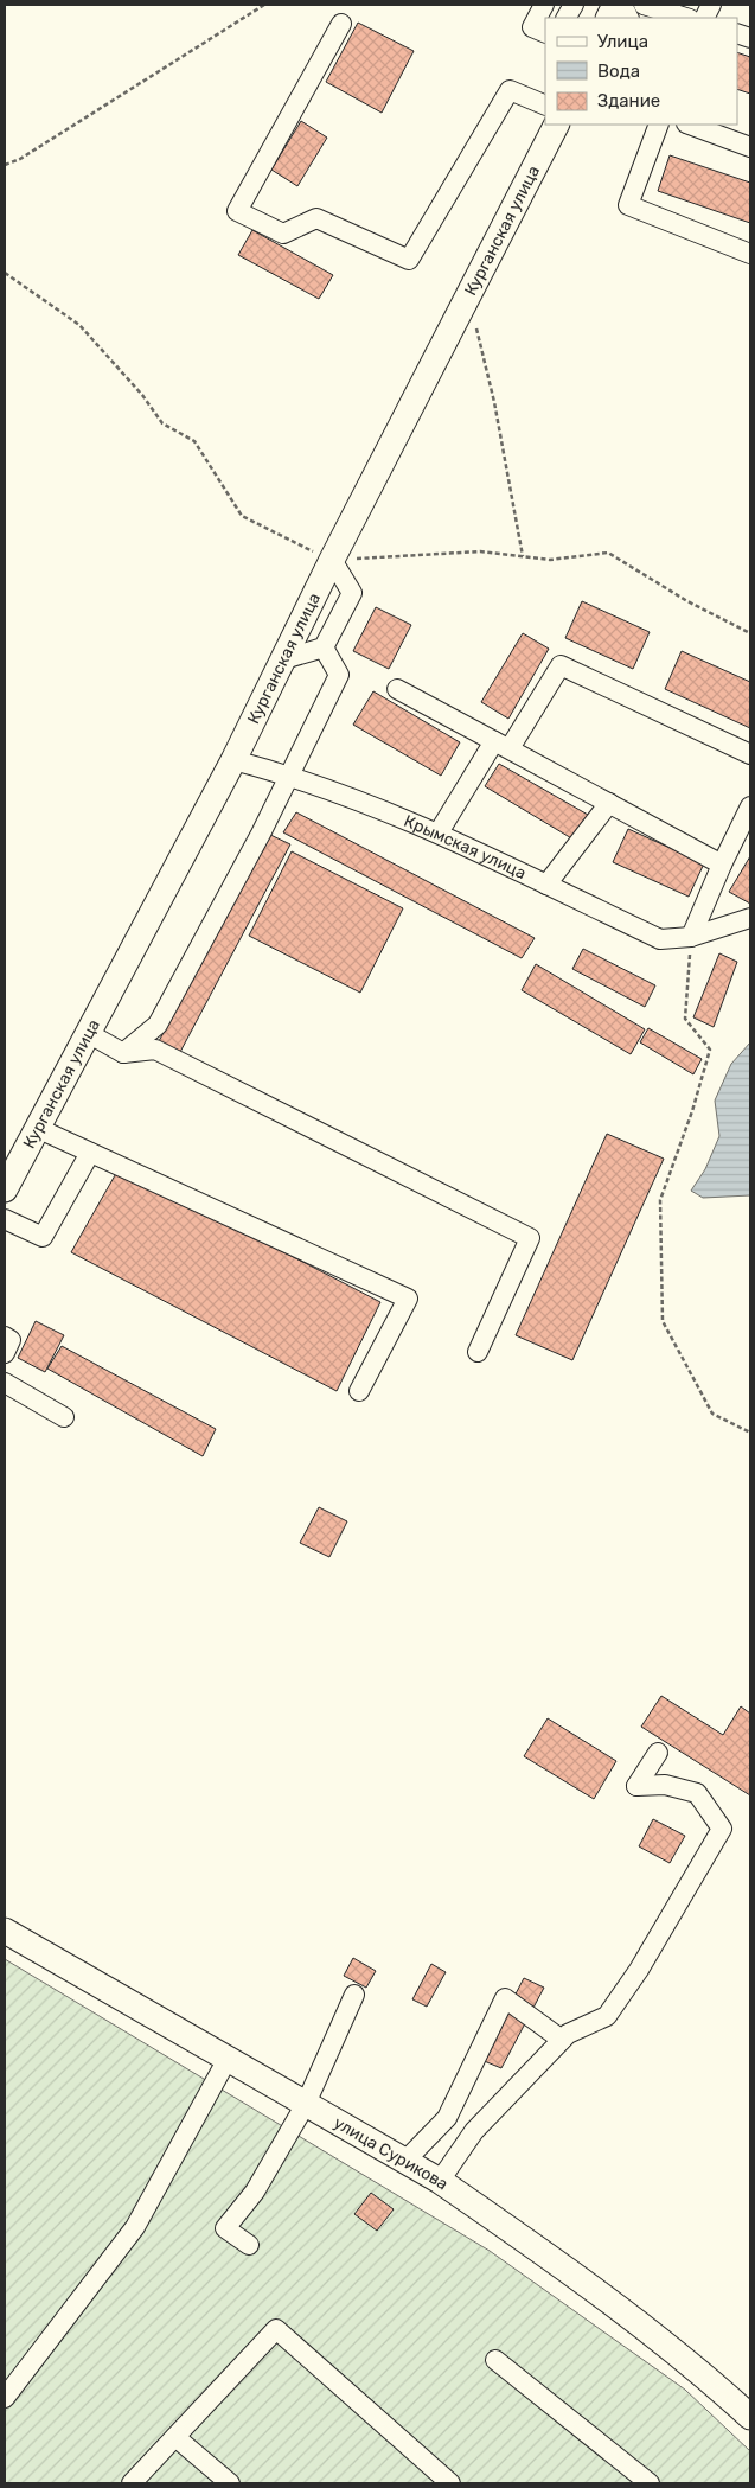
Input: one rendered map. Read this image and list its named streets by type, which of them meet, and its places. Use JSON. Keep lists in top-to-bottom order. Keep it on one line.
{"streets":{"main road":["Курганская улица","улица Сурикова"],"street":["Крымская улица"]},"crossings":[["Курганская улица","Крымская улица"]],"legend":["Улица","Вода","Здание"]}
